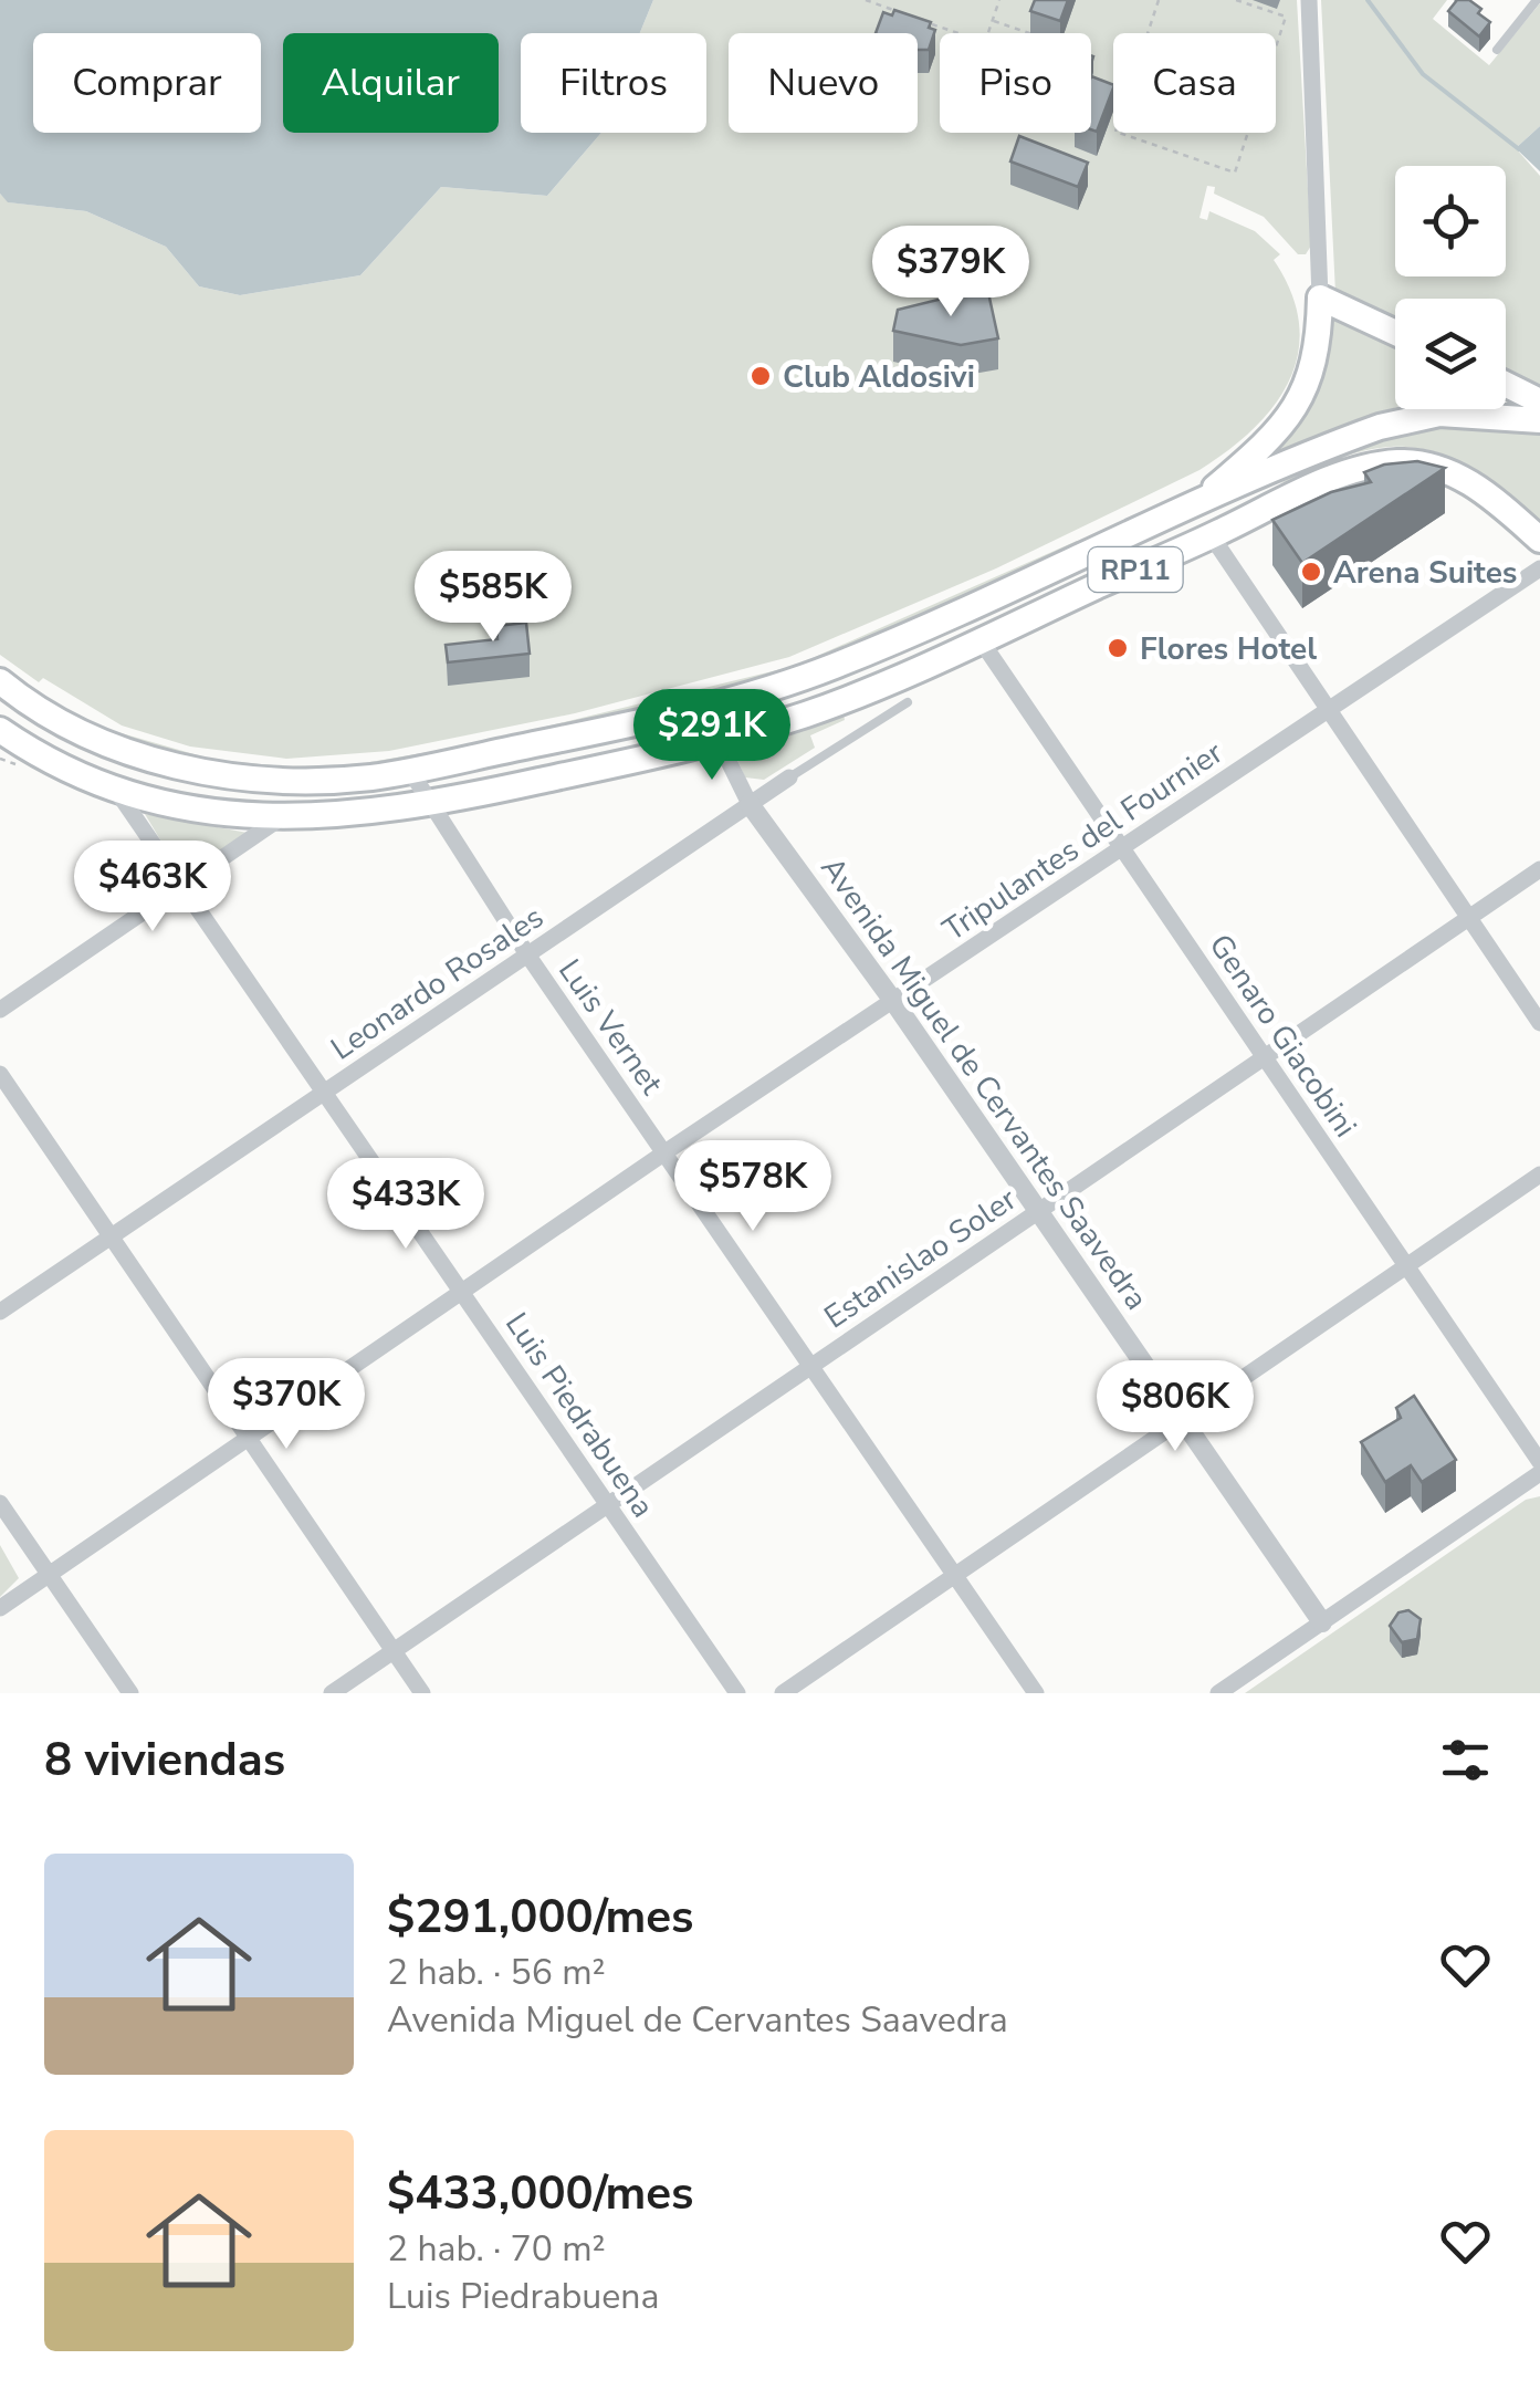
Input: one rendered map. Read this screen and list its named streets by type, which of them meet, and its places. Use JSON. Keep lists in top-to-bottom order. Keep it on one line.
{"streets":{"main road":["RP11"],"street":["Tripulantes del Fournier","Leonardo Rosales","Luis Vernet","Genaro Giacobini","Avenida Miguel de Cervantes Saavedra","Estanislao Soler","Luis Piedrabuena"]},"crossings":[["RP11","Luis Vernet"],["RP11","Genaro Giacobini"],["RP11","Avenida Miguel de Cervantes Saavedra"],["RP11","Luis Piedrabuena"],["Tripulantes del Fournier","Luis Vernet"],["Tripulantes del Fournier","Genaro Giacobini"],["Tripulantes del Fournier","Avenida Miguel de Cervantes Saavedra"],["Tripulantes del Fournier","Luis Piedrabuena"],["Leonardo Rosales","Luis Vernet"],["Leonardo Rosales","Avenida Miguel de Cervantes Saavedra"],["Leonardo Rosales","Luis Piedrabuena"],["Luis Vernet","Estanislao Soler"],["Genaro Giacobini","Estanislao Soler"],["Avenida Miguel de Cervantes Saavedra","Estanislao Soler"],["Estanislao Soler","Luis Piedrabuena"]],"places":["Club Aldosivi","Arena Suites","Flores Hotel"],"page":{"chip":["Comprar","Alquilar","Filtros","Nuevo","Piso","Casa"],"price":["$379K","$585K","$291K","$463K","$578K","$433K","$370K","$806K"],"heading":"8 viviendas","list":[{"name":"$291,000/mes","note":"2 hab. · 56 m² · Avenida Miguel de Cervantes Saavedra"},{"name":"$433,000/mes","note":"2 hab. · 70 m² · Luis Piedrabuena"}]}}
